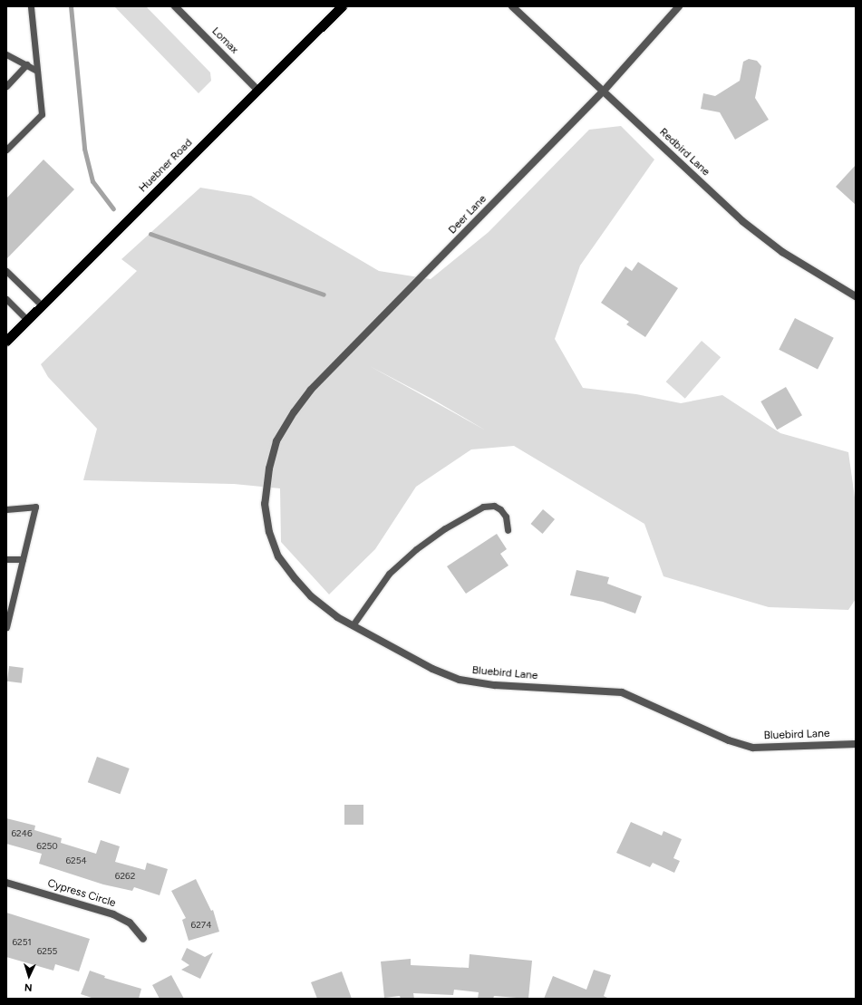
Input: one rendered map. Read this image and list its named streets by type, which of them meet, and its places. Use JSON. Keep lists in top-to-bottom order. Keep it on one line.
{"streets":{"main road":["Huebner Road"],"street":["Lomax","Redbird Lane","Deer Lane","Bluebird Lane","Cypress Circle"]},"crossings":[["Lomax","Huebner Road"],["Redbird Lane","Deer Lane"],["Deer Lane","Bluebird Lane"]],"house_numbers":["6246","6250","6254","6262","6274","6251","6255"],"north":"bottom"}
